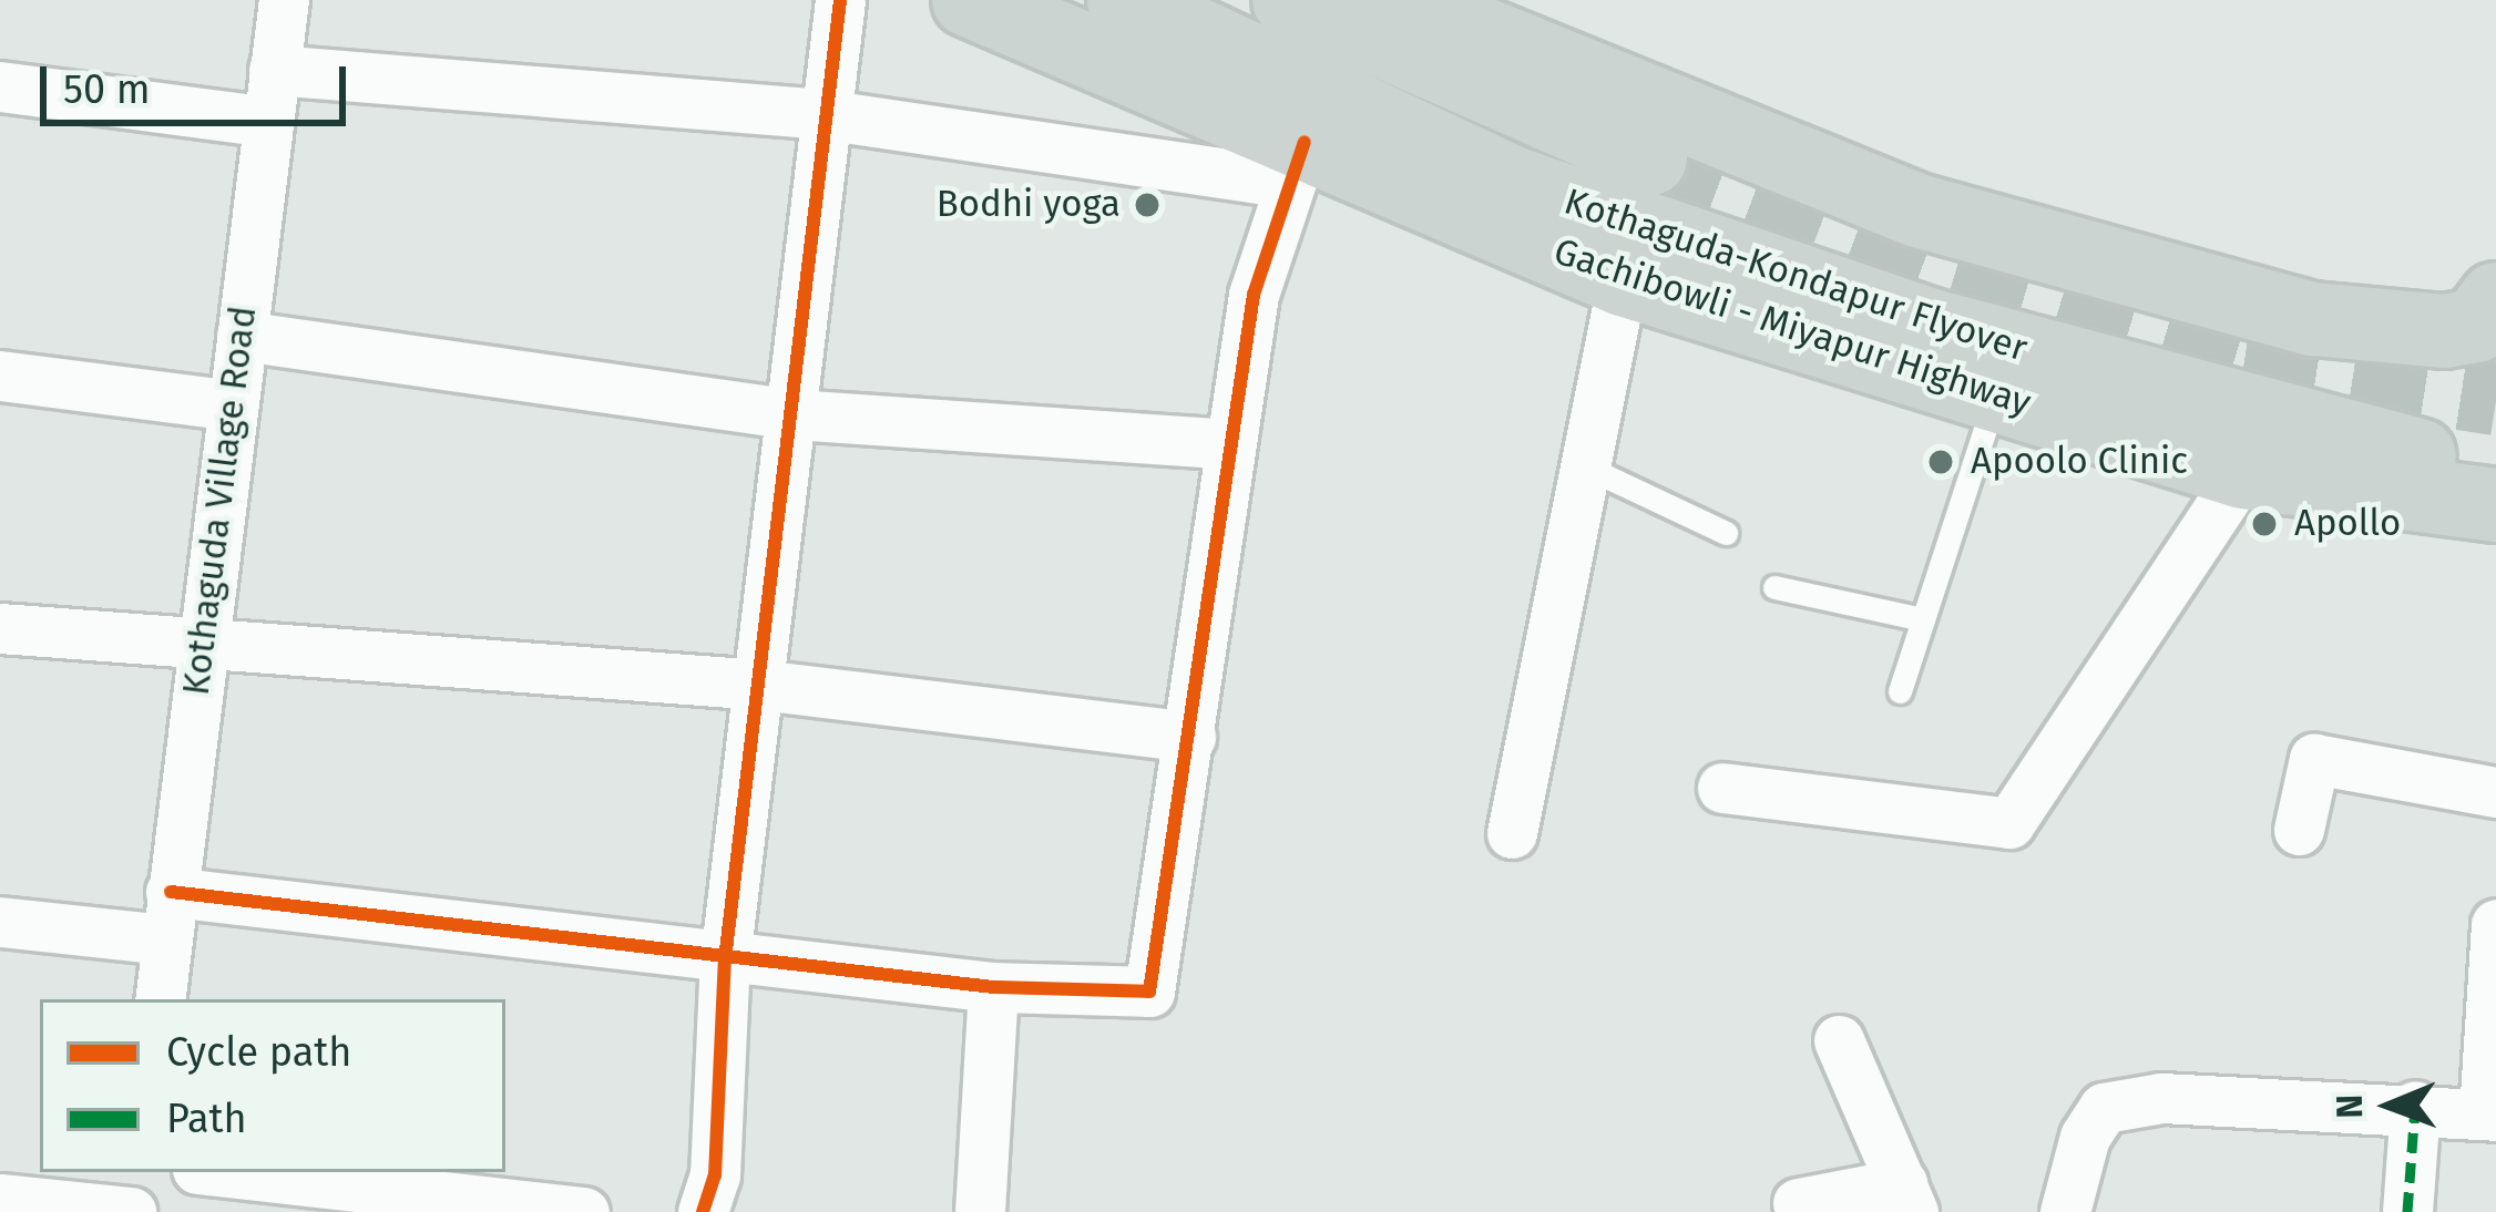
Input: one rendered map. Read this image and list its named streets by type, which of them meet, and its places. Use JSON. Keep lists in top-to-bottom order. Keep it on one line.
{"streets":{"main road":["Kothaguda-Kondapur Flyover","Gachibowli - Miyapur Highway"],"street":["Kothaguda Village Road"]},"places":["Bodhi yoga","Apoolo Clinic","Apollo"],"legend":["Cycle path","Path"],"scale_bar":"50 m","north":"left"}
